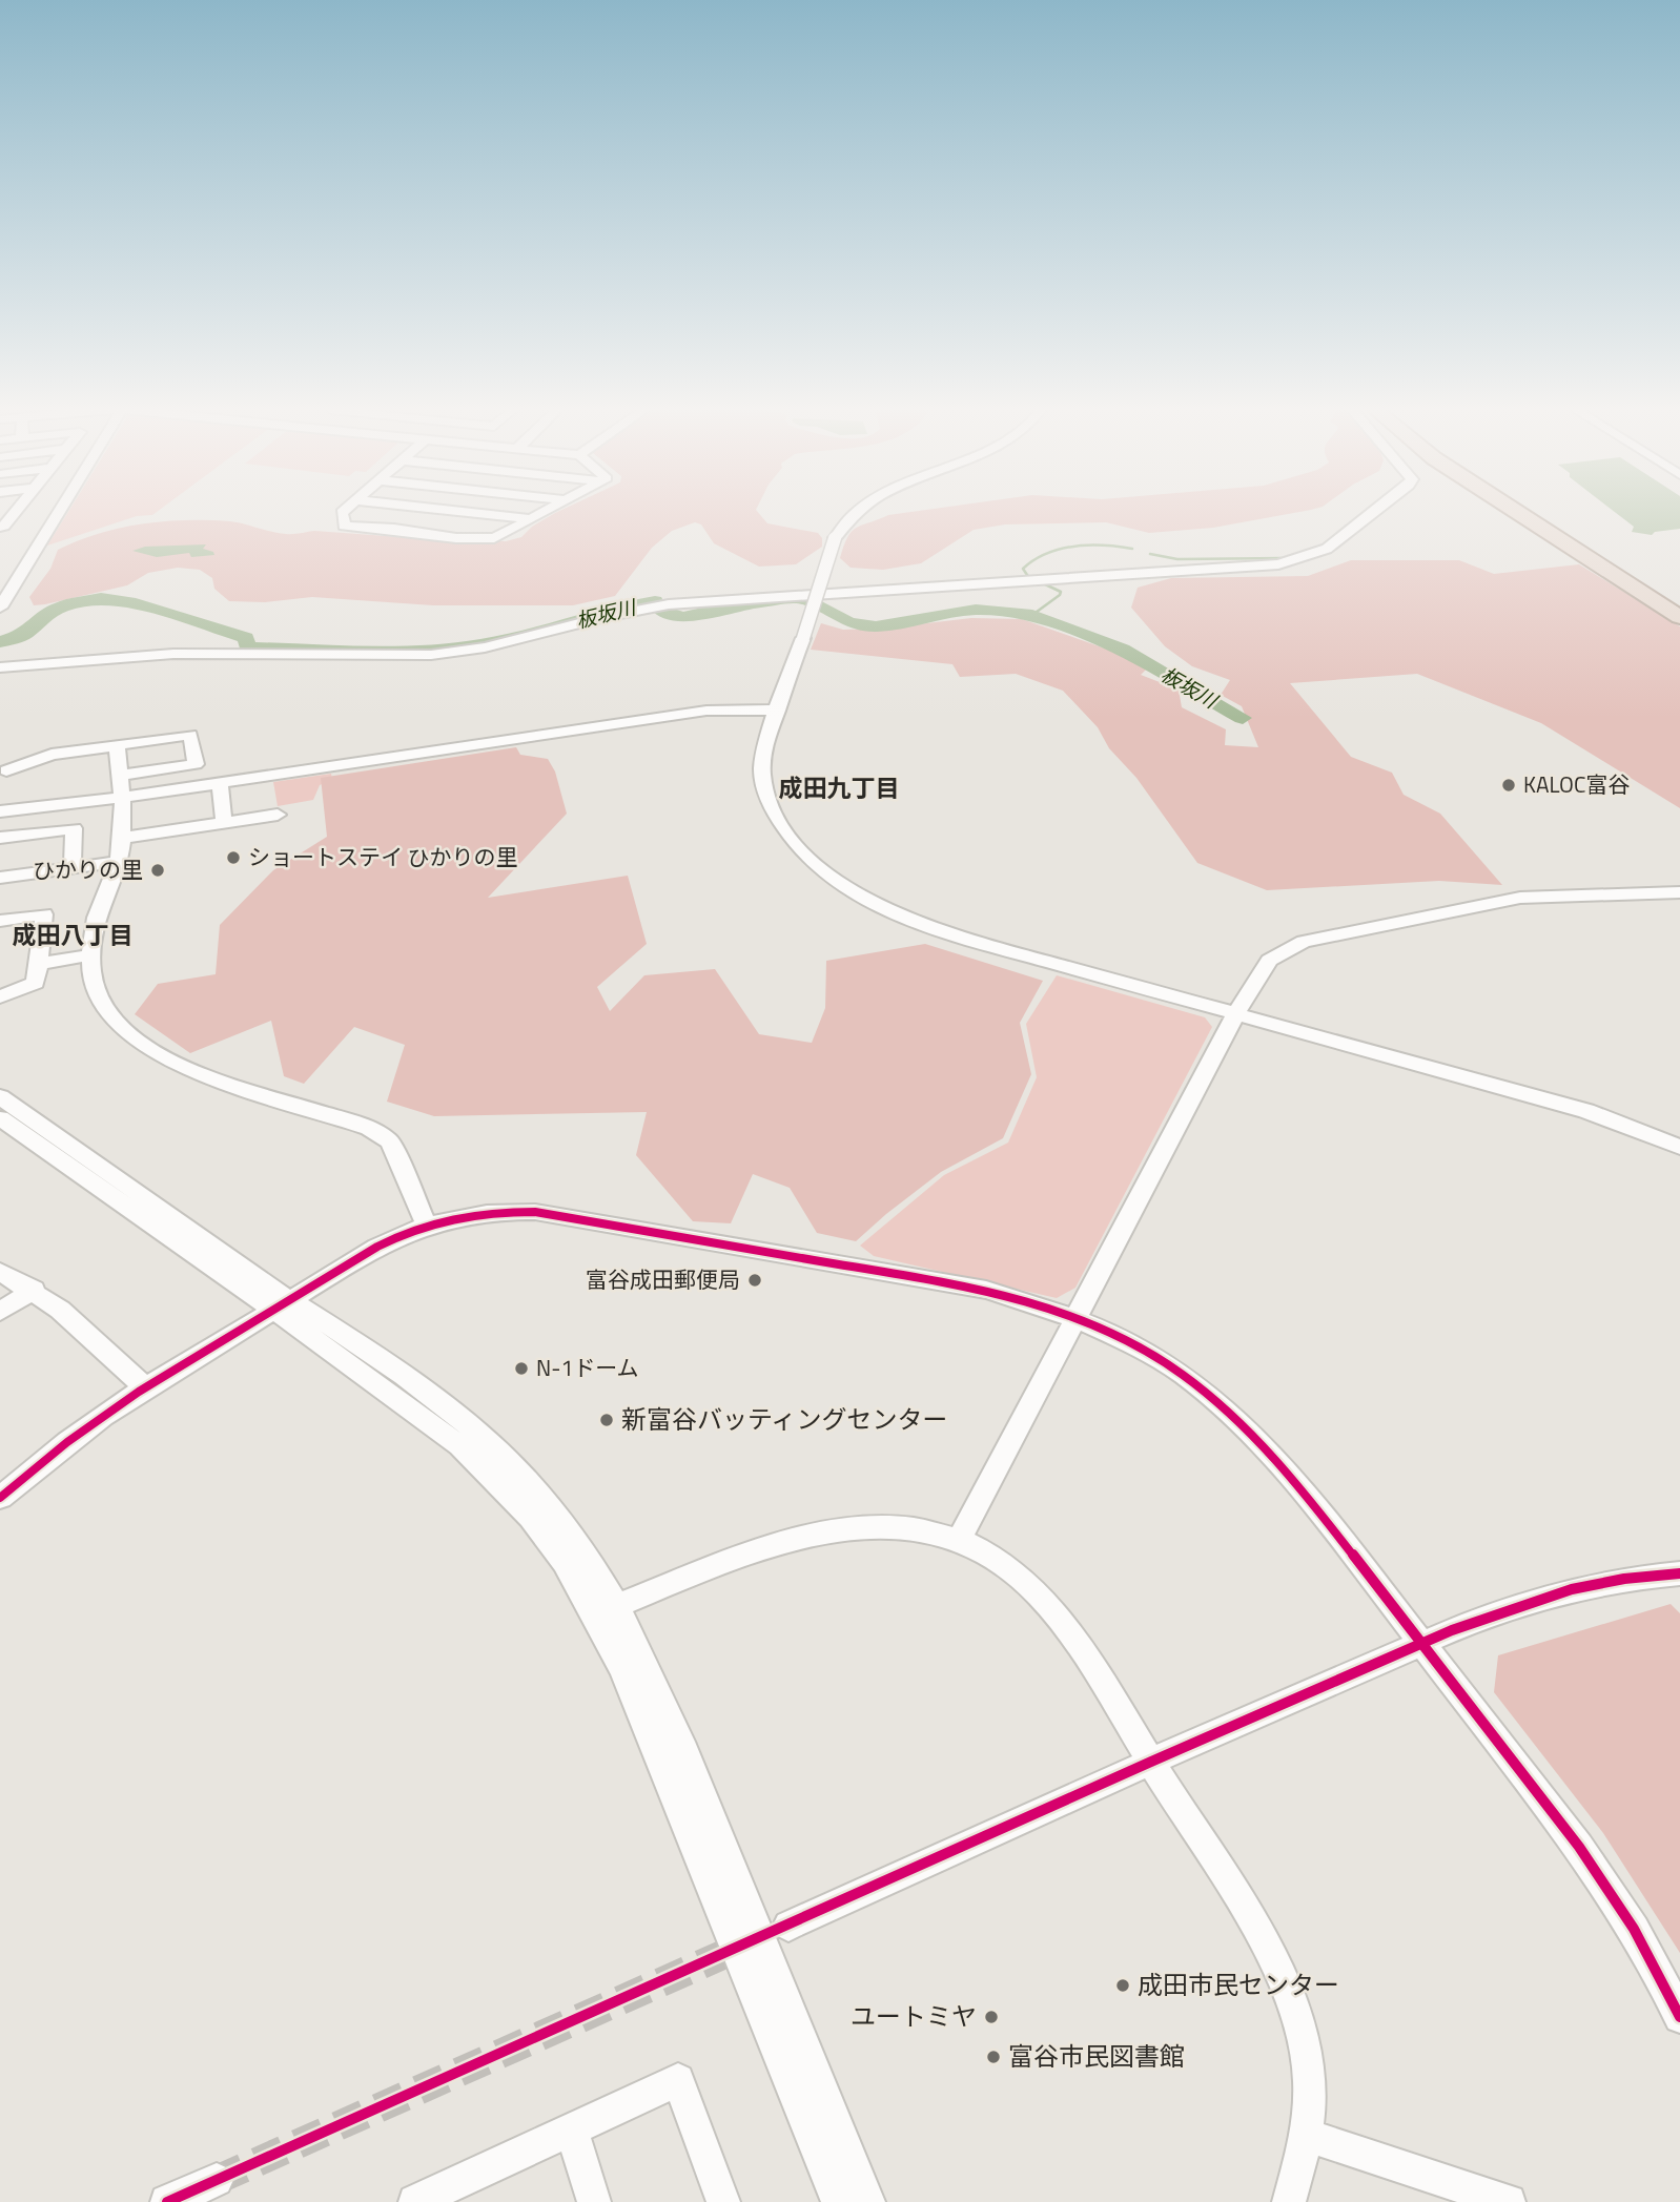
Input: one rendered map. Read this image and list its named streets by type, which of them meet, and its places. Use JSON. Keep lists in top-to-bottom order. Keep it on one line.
{"districts":["成田九丁目","成田八丁目"],"water":["板坂川"],"places":["KALOC富谷","ショートステイ ひかりの里","ひかりの里","富谷成田郵便局","N-1ドーム","新富谷バッティングセンター","成田市民センター","ユートミヤ","富谷市民図書館"]}
